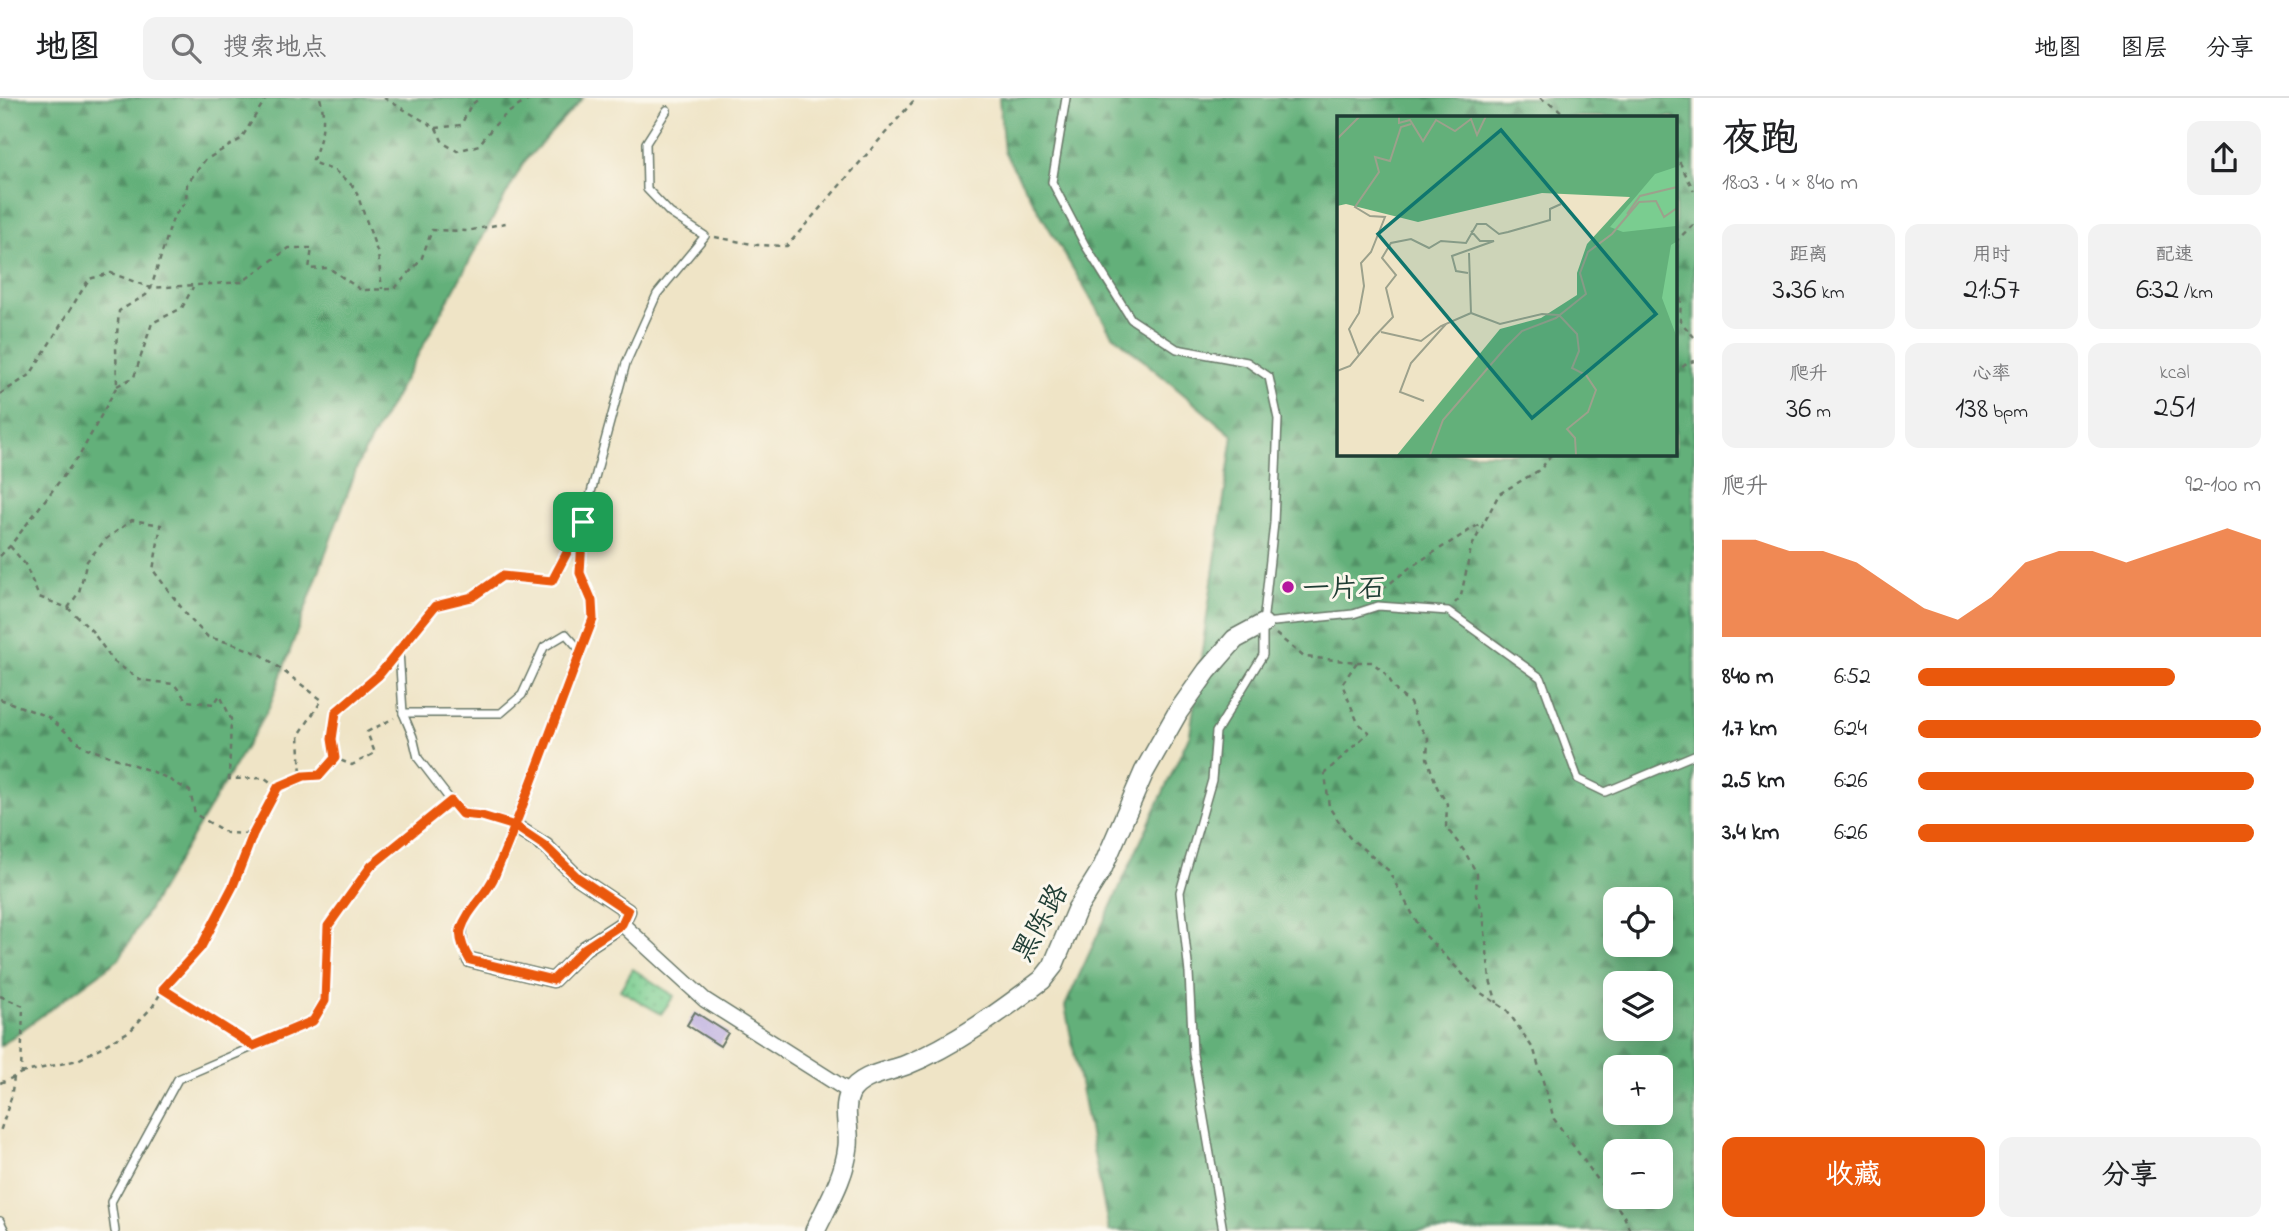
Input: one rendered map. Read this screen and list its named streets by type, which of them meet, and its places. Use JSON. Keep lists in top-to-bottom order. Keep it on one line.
{"streets":{"street":["黑陈路"]},"places":["一片石"],"page":{"header":"地图","search":"搜索地点","nav":["地图","图层","分享"],"heading":["夜跑","18:03 · 4 × 840 m"],"stats":[["距离","3.36 km"],["用时","21:57"],["配速","6:32 /km"],["爬升","36 m"],["心率","138 bpm"],["kcal","251"]],"chart":["爬升","92–100 m"],"list":[{"name":"840 m","note":"6:52"},{"name":"1.7 km","note":"6:24"},{"name":"2.5 km","note":"6:26"},{"name":"3.4 km","note":"6:26"}],"map_buttons":["+","−"],"buttons":["收藏","分享"]}}
